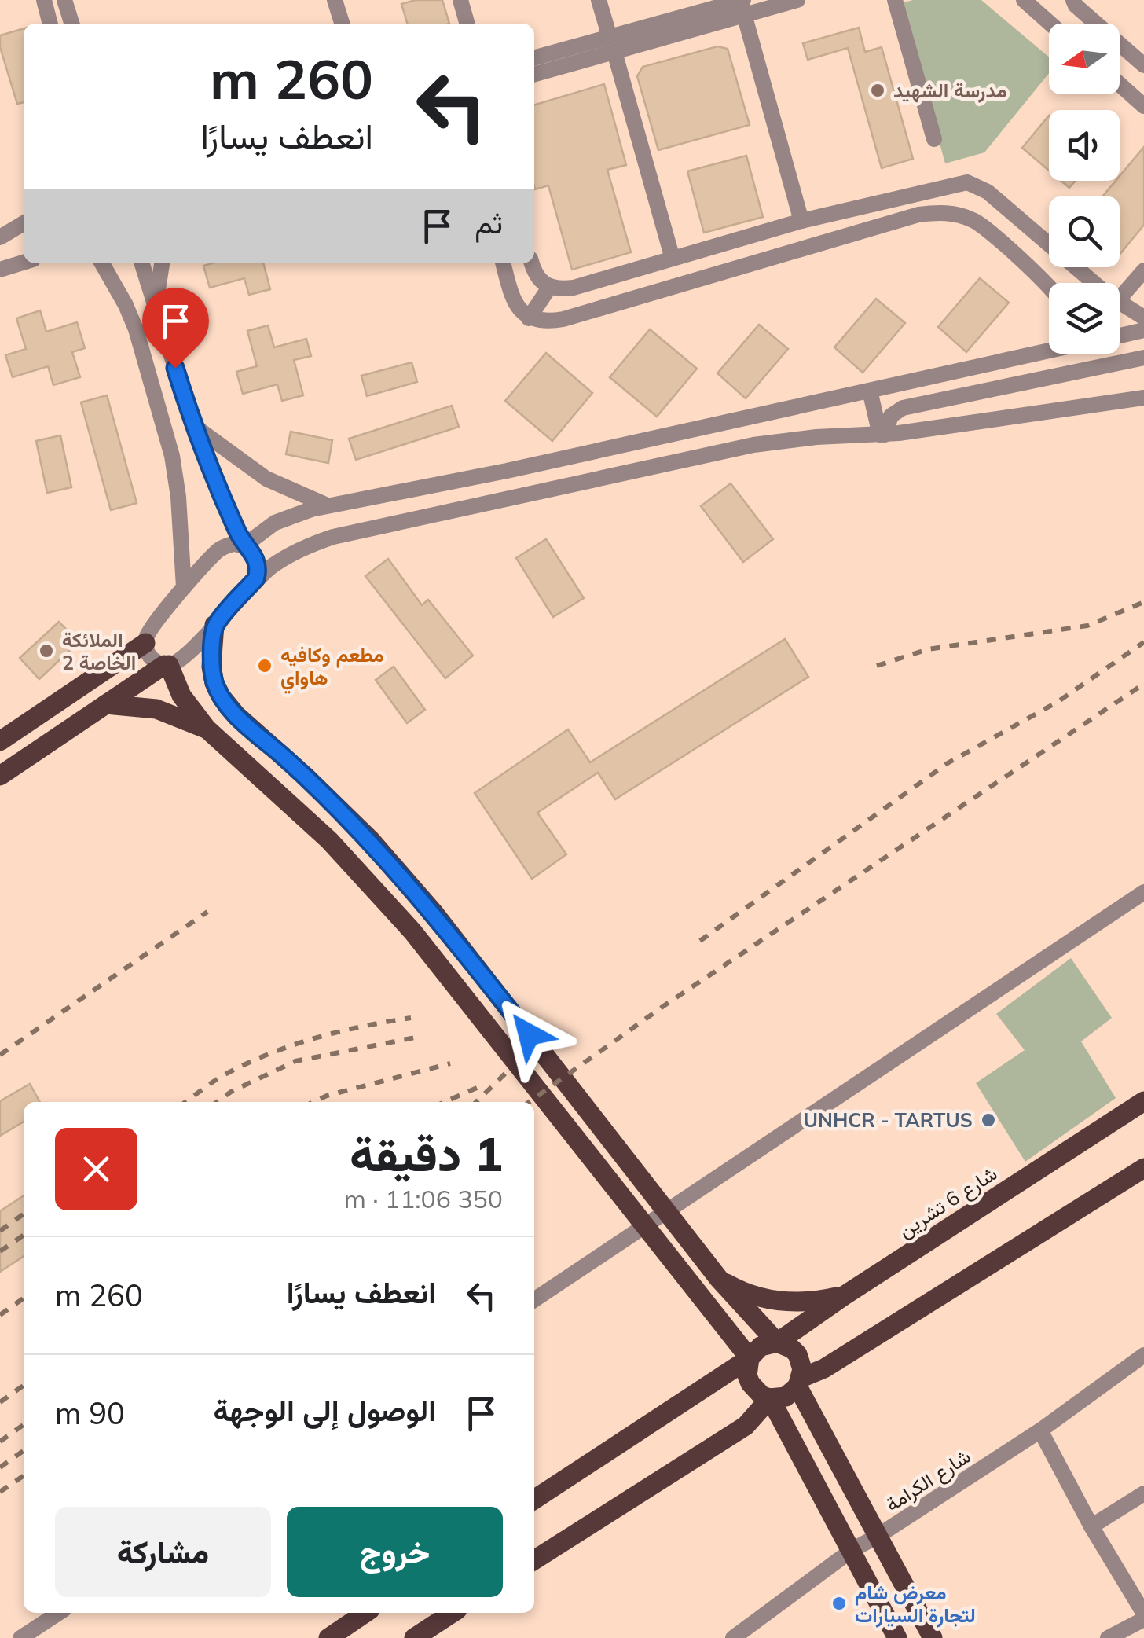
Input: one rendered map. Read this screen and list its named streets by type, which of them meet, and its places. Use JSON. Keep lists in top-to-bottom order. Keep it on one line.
{"streets":{"main road":["شارع 6 تشرين"],"street":["شارع الكرامة"]},"places":["مدرسة الشهيد","الملائكة الخاصة 2","مطعم وكافيه هاواي","UNHCR - TARTUS","معرض شام لتجارة السيارات"],"north":"left","page":{"turn":["260 m","انعطف يسارًا"],"then":"ثم","heading":["1 دقيقة","350 m · 11:06"],"list":[{"name":"انعطف يسارًا","value":"260 m"},{"name":"الوصول إلى الوجهة","value":"90 m"}],"buttons":["خروج","مشاركة"]}}
